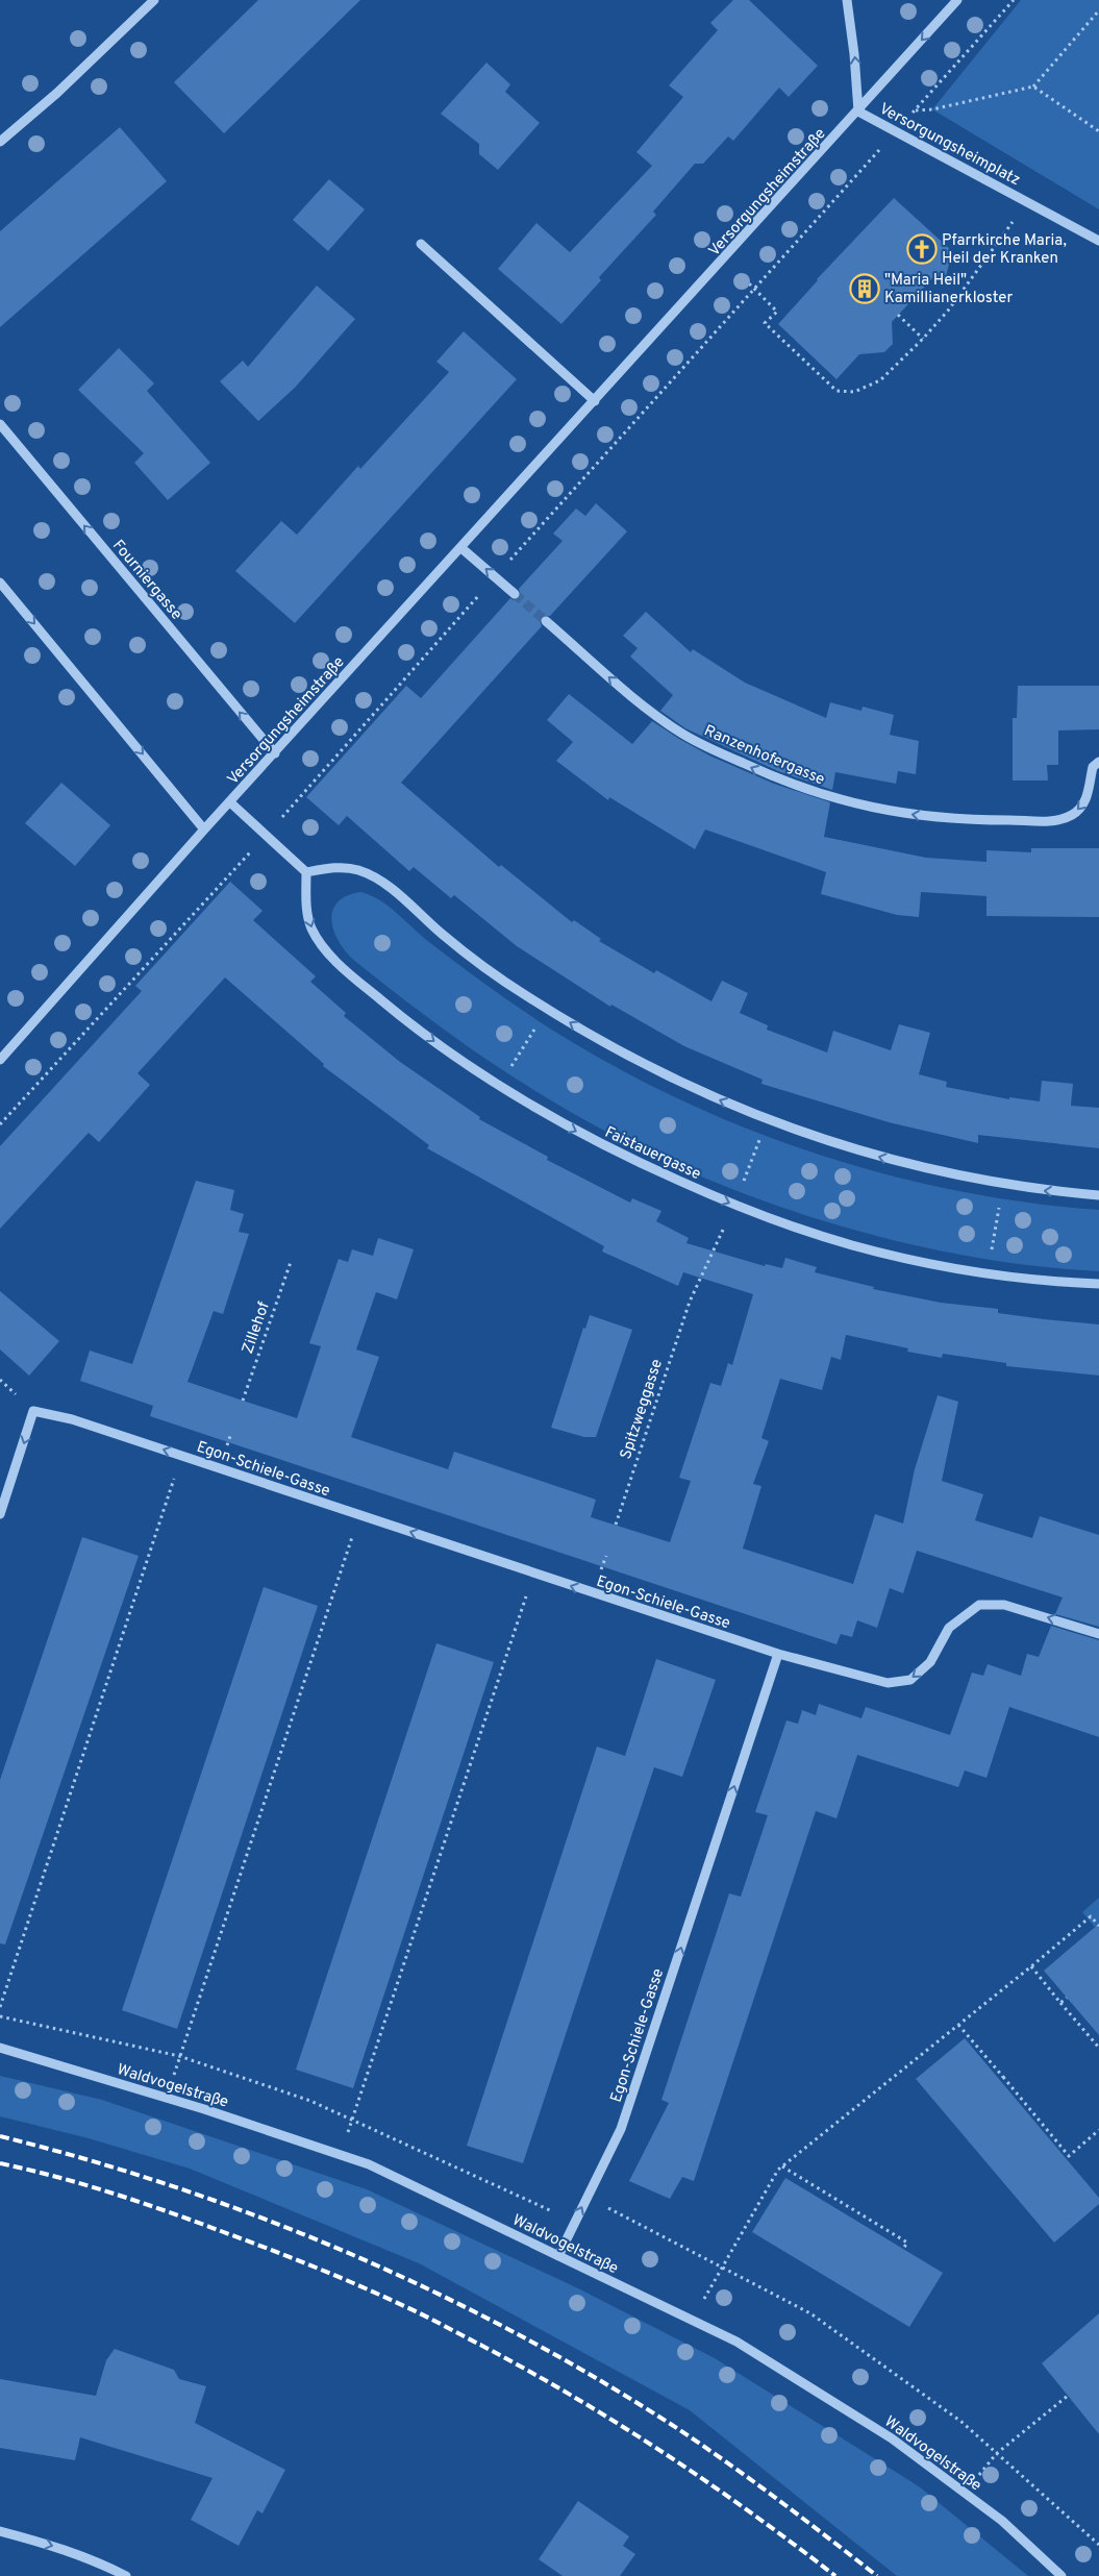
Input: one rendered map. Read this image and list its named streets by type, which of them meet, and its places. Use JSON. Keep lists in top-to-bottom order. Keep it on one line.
{"streets":{"street":["Versorgungsheimplatz","Versorgungsheimstraße","Fourniergasse","Ranzenhofergasse","Faistauergasse","Egon-Schiele-Gasse","Waldvogelstraße"],"path":["Zillehof","Spitzweggasse"]},"crossings":[["Versorgungsheimplatz","Versorgungsheimstraße"],["Versorgungsheimstraße","Fourniergasse"],["Egon-Schiele-Gasse","Waldvogelstraße"]],"one_way":["Fourniergasse","Ranzenhofergasse","Faistauergasse"],"places":{"church":["Pfarrkirche Maria, Heil der Kranken"],"building":["\"Maria Heil\" Kamillianerkloster"]}}
